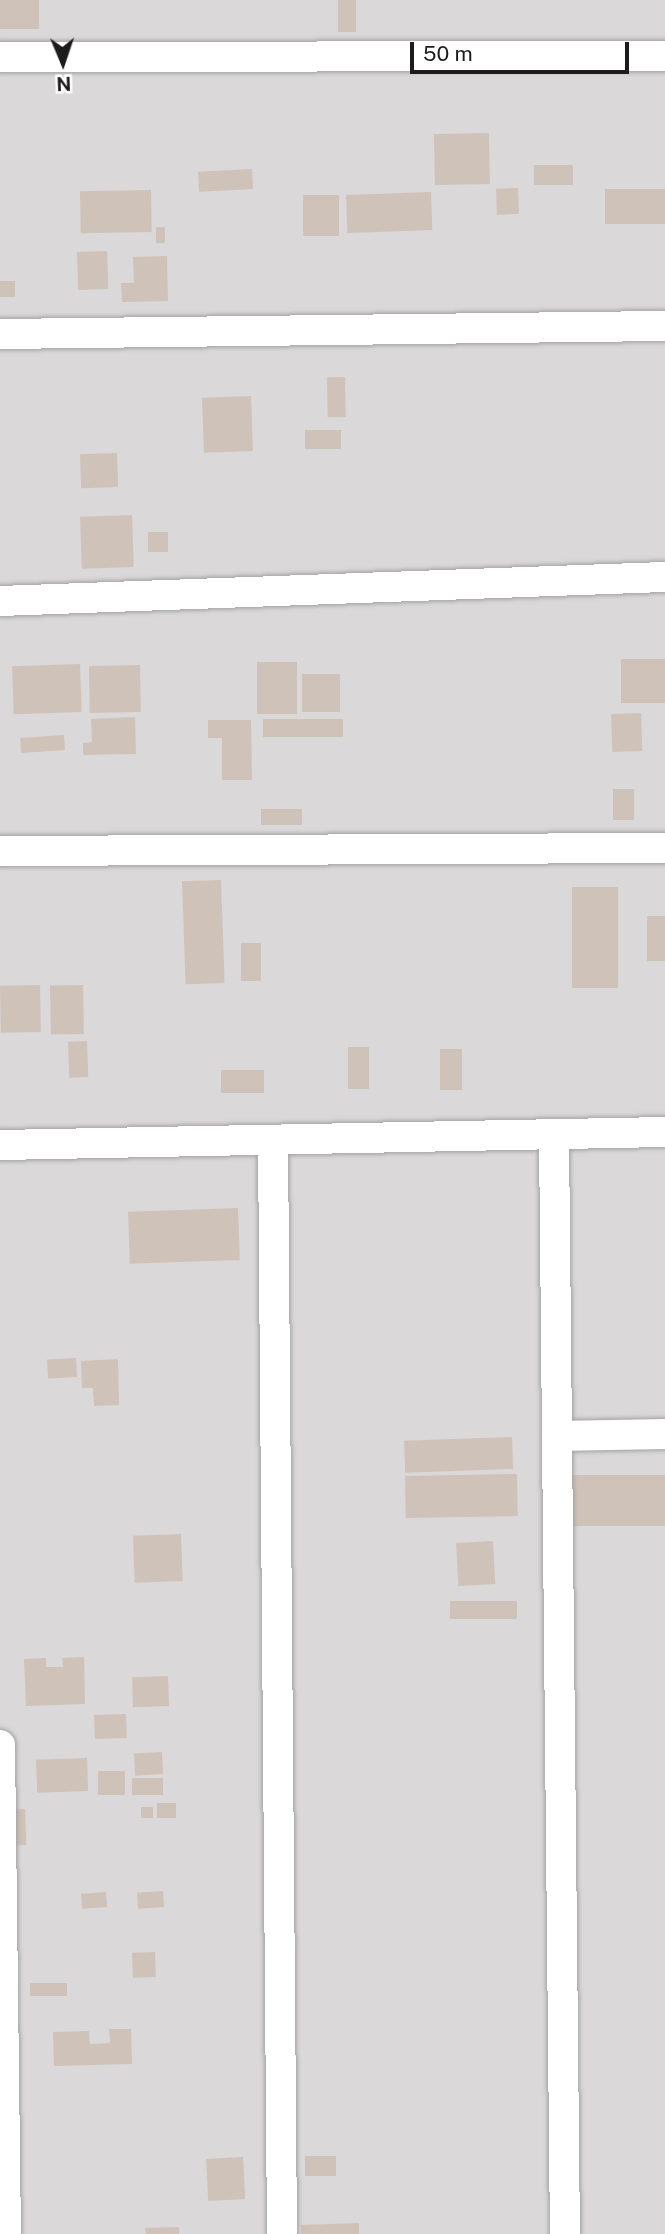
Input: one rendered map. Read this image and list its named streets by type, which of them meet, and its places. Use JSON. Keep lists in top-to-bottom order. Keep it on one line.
{"scale_bar":"50 m","north":"bottom"}
